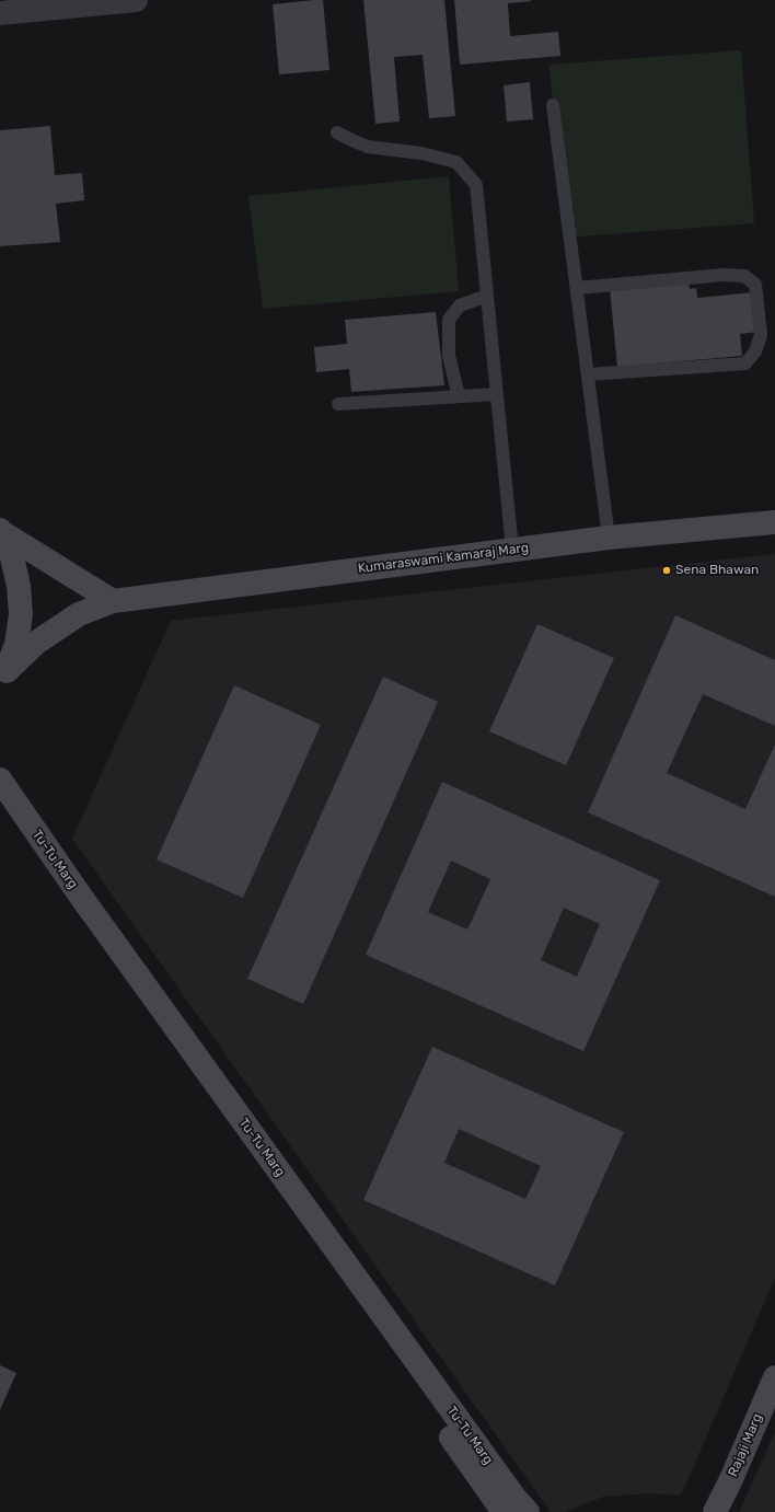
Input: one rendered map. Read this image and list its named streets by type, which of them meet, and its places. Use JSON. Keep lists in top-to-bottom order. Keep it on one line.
{"streets":{"main road":["Kumaraswami Kamaraj Marg","Tu-Tu Marg","Rajaji Marg"]},"places":["Sena Bhawan"]}
